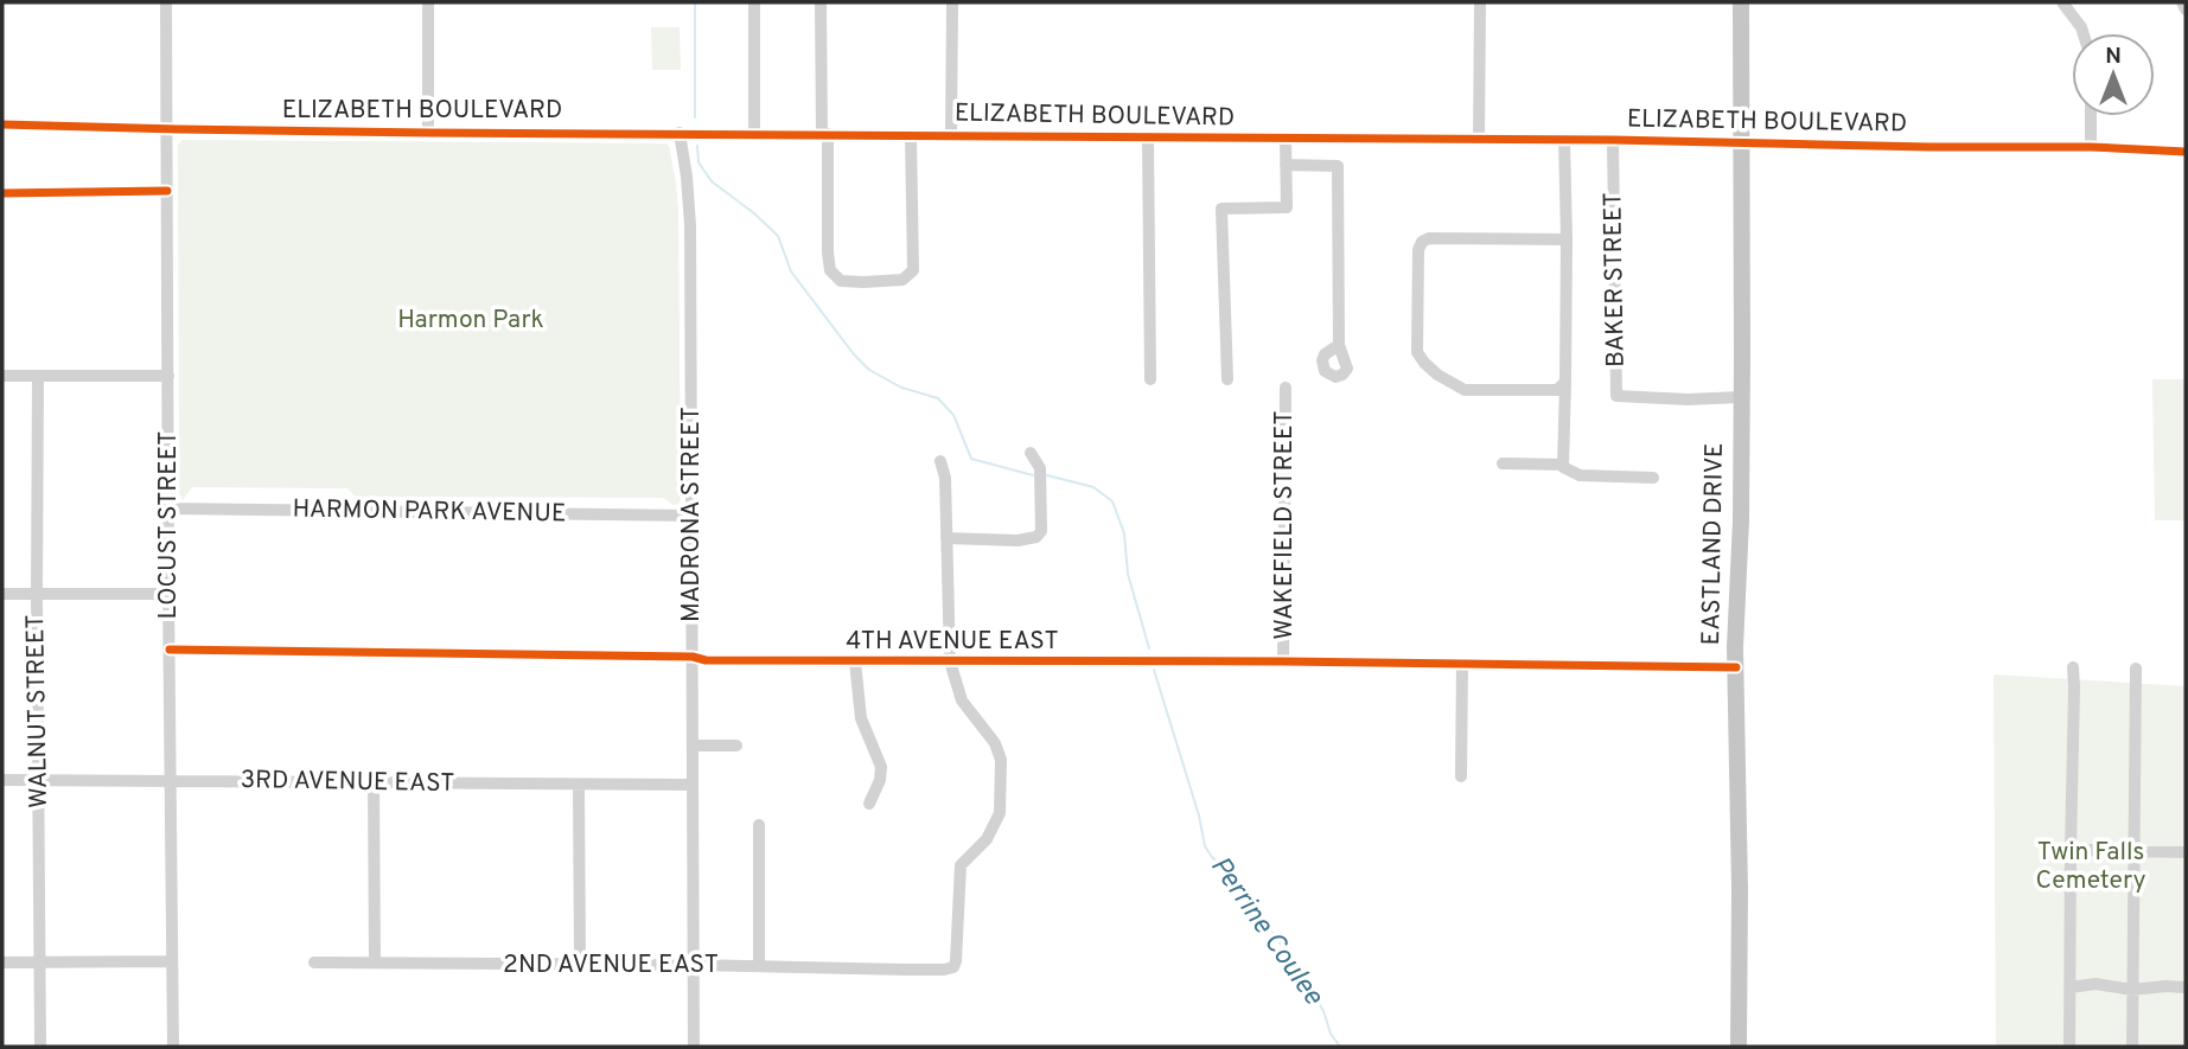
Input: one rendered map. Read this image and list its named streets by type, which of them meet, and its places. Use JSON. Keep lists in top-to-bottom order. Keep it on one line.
{"streets":{"main road":["EASTLAND DRIVE"],"street":["ELIZABETH BOULEVARD","BAKER STREET","HARMON PARK AVENUE","MADRONA STREET","LOCUST STREET","WAKEFIELD STREET","4TH AVENUE EAST","WALNUT STREET","3RD AVENUE EAST","2ND AVENUE EAST"]},"crossings":[["ELIZABETH BOULEVARD","BAKER STREET"],["ELIZABETH BOULEVARD","MADRONA STREET"],["ELIZABETH BOULEVARD","LOCUST STREET"],["ELIZABETH BOULEVARD","EASTLAND DRIVE"],["BAKER STREET","EASTLAND DRIVE"],["HARMON PARK AVENUE","MADRONA STREET"],["HARMON PARK AVENUE","LOCUST STREET"],["MADRONA STREET","4TH AVENUE EAST"],["MADRONA STREET","3RD AVENUE EAST"],["MADRONA STREET","2ND AVENUE EAST"],["LOCUST STREET","4TH AVENUE EAST"],["LOCUST STREET","3RD AVENUE EAST"],["WAKEFIELD STREET","4TH AVENUE EAST"],["EASTLAND DRIVE","4TH AVENUE EAST"],["4TH AVENUE EAST","2ND AVENUE EAST"],["WALNUT STREET","3RD AVENUE EAST"]],"water":["Perrine Coulee"],"parks":["Harmon Park","Twin Falls Cemetery"],"north":"top"}
